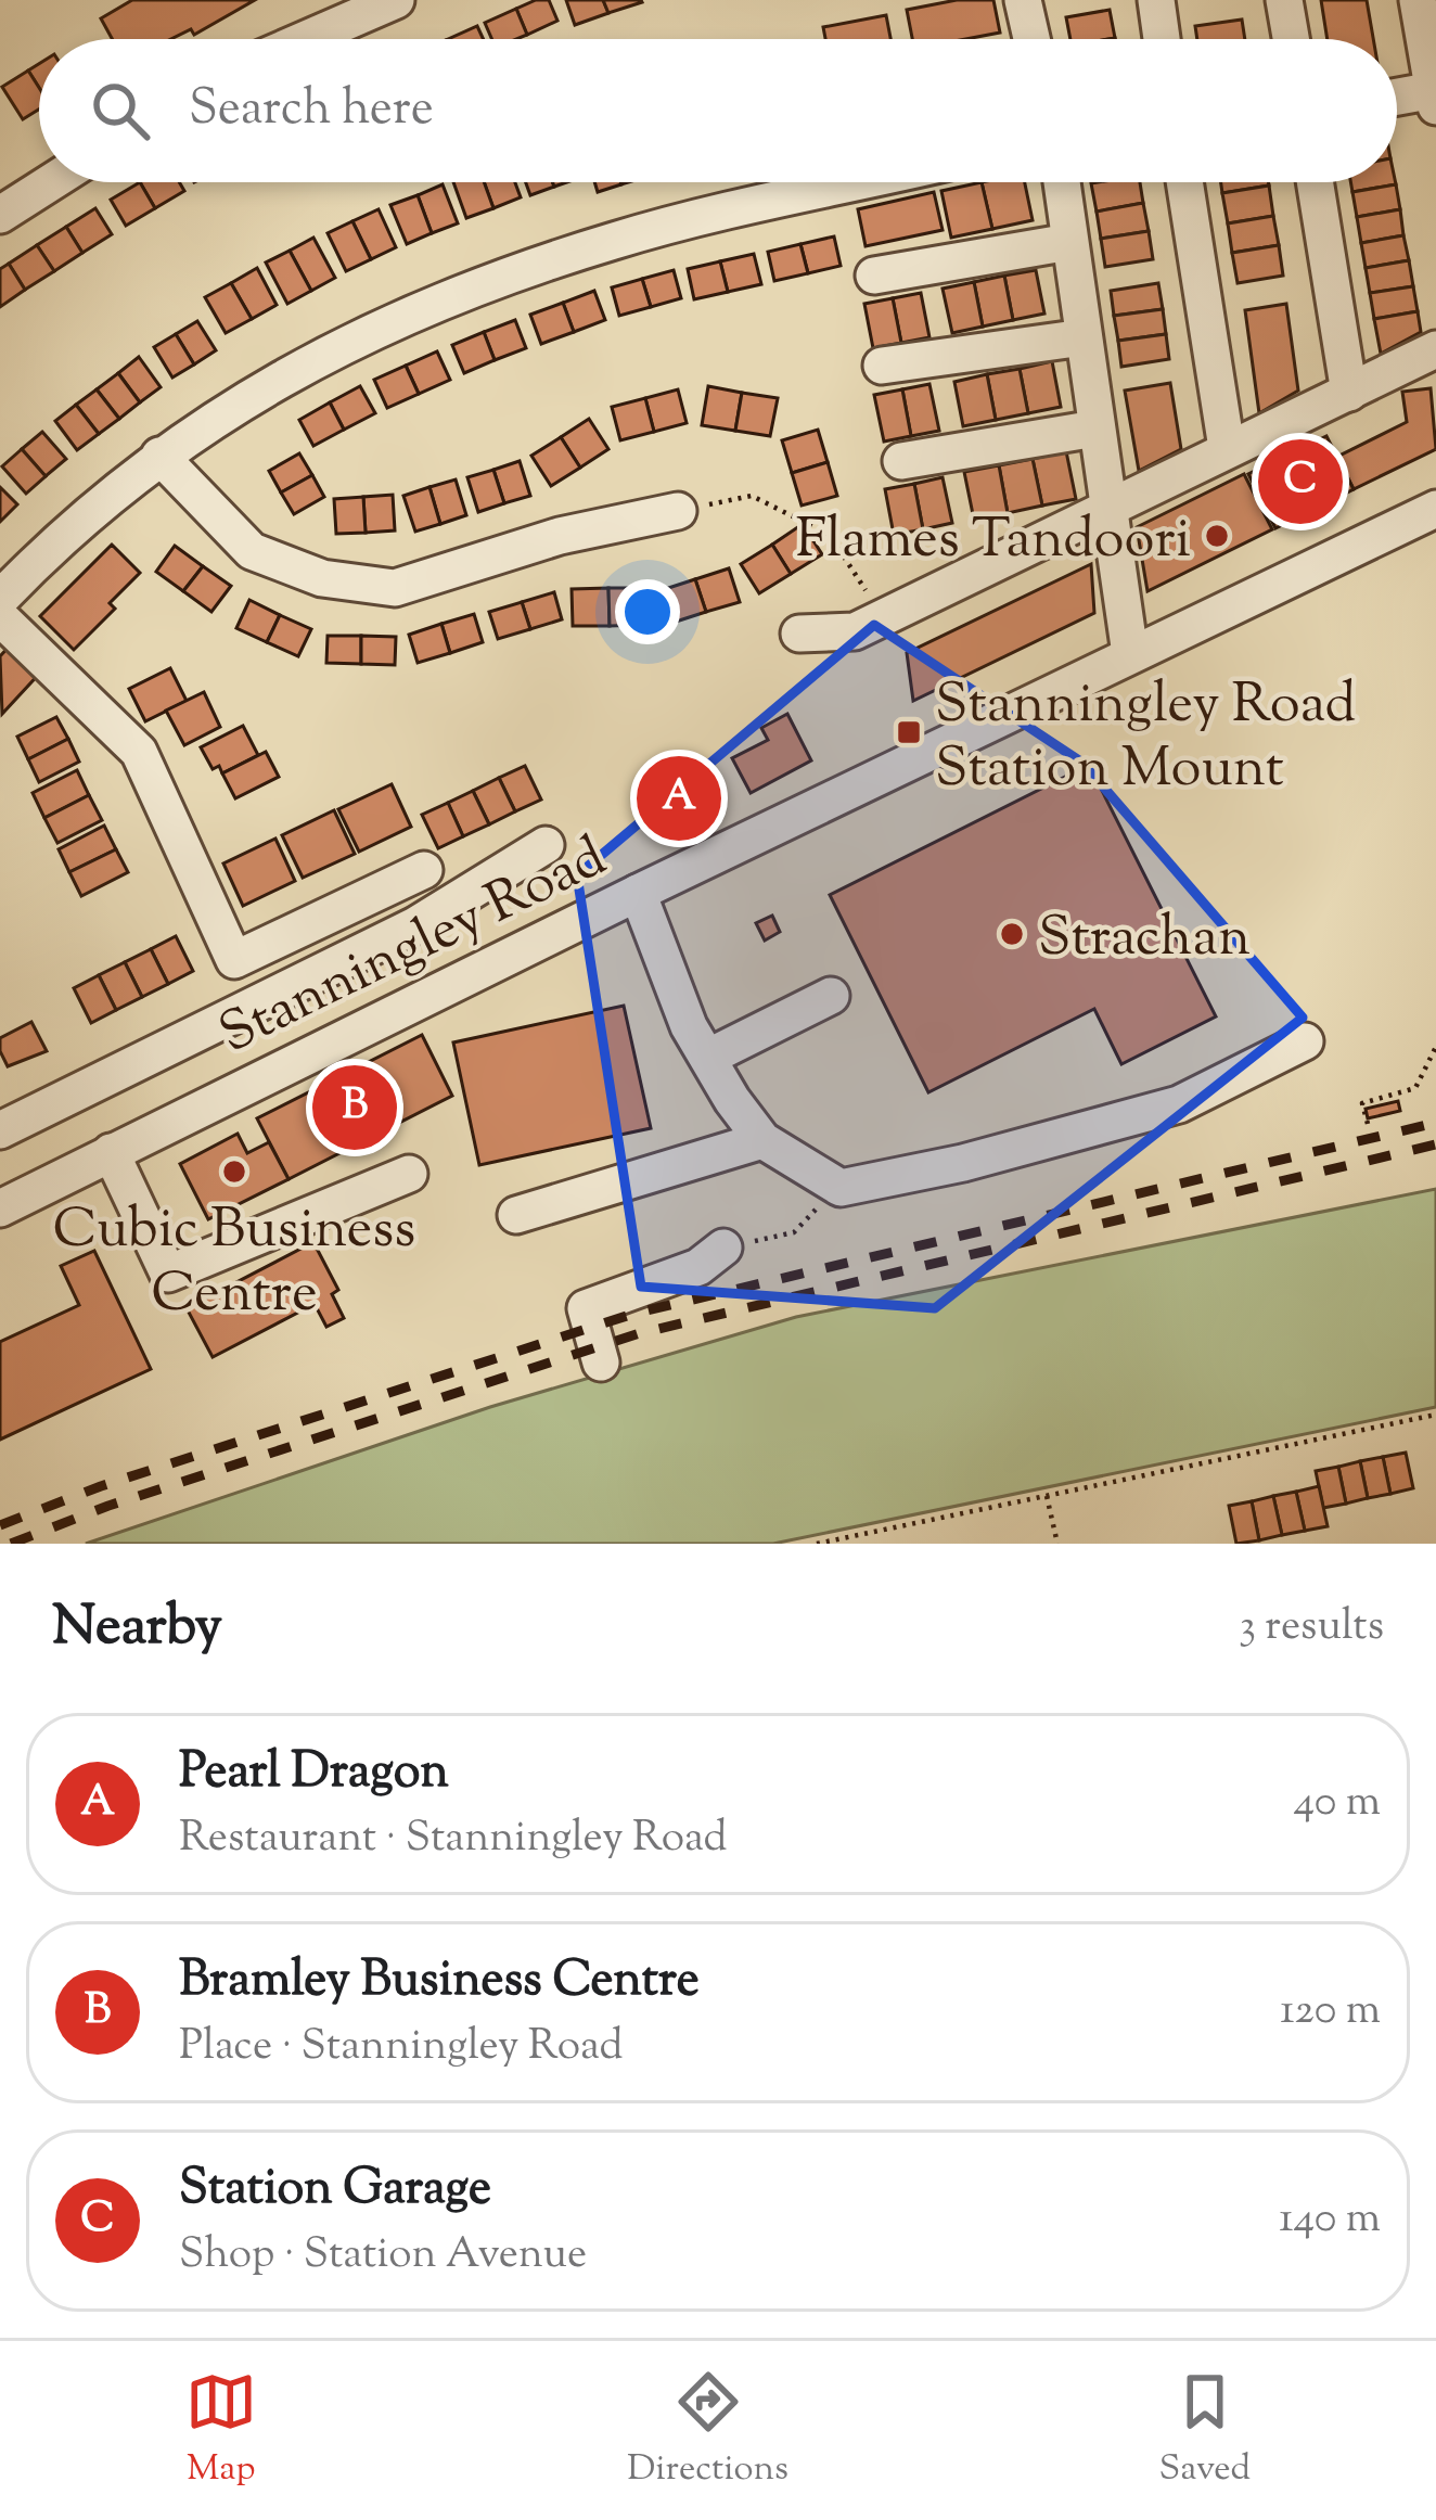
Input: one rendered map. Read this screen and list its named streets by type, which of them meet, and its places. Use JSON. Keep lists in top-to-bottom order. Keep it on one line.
{"streets":{"street":["Stanningley Road"]},"places":{"other":["Flames Tandoori","Strachan","Cubic Business Centre"],"transit":["Stanningley Road Station Mount"]},"page":{"search":"Search here","pins":["C","A","B"],"heading":["Nearby","3 results"],"list":[{"mark":"A","name":"Pearl Dragon","note":"Restaurant · Stanningley Road","value":"40 m"},{"mark":"B","name":"Bramley Business Centre","note":"Place · Stanningley Road","value":"120 m"},{"mark":"C","name":"Station Garage","note":"Shop · Station Avenue","value":"140 m"}],"nav":["Map","Directions","Saved"]}}
